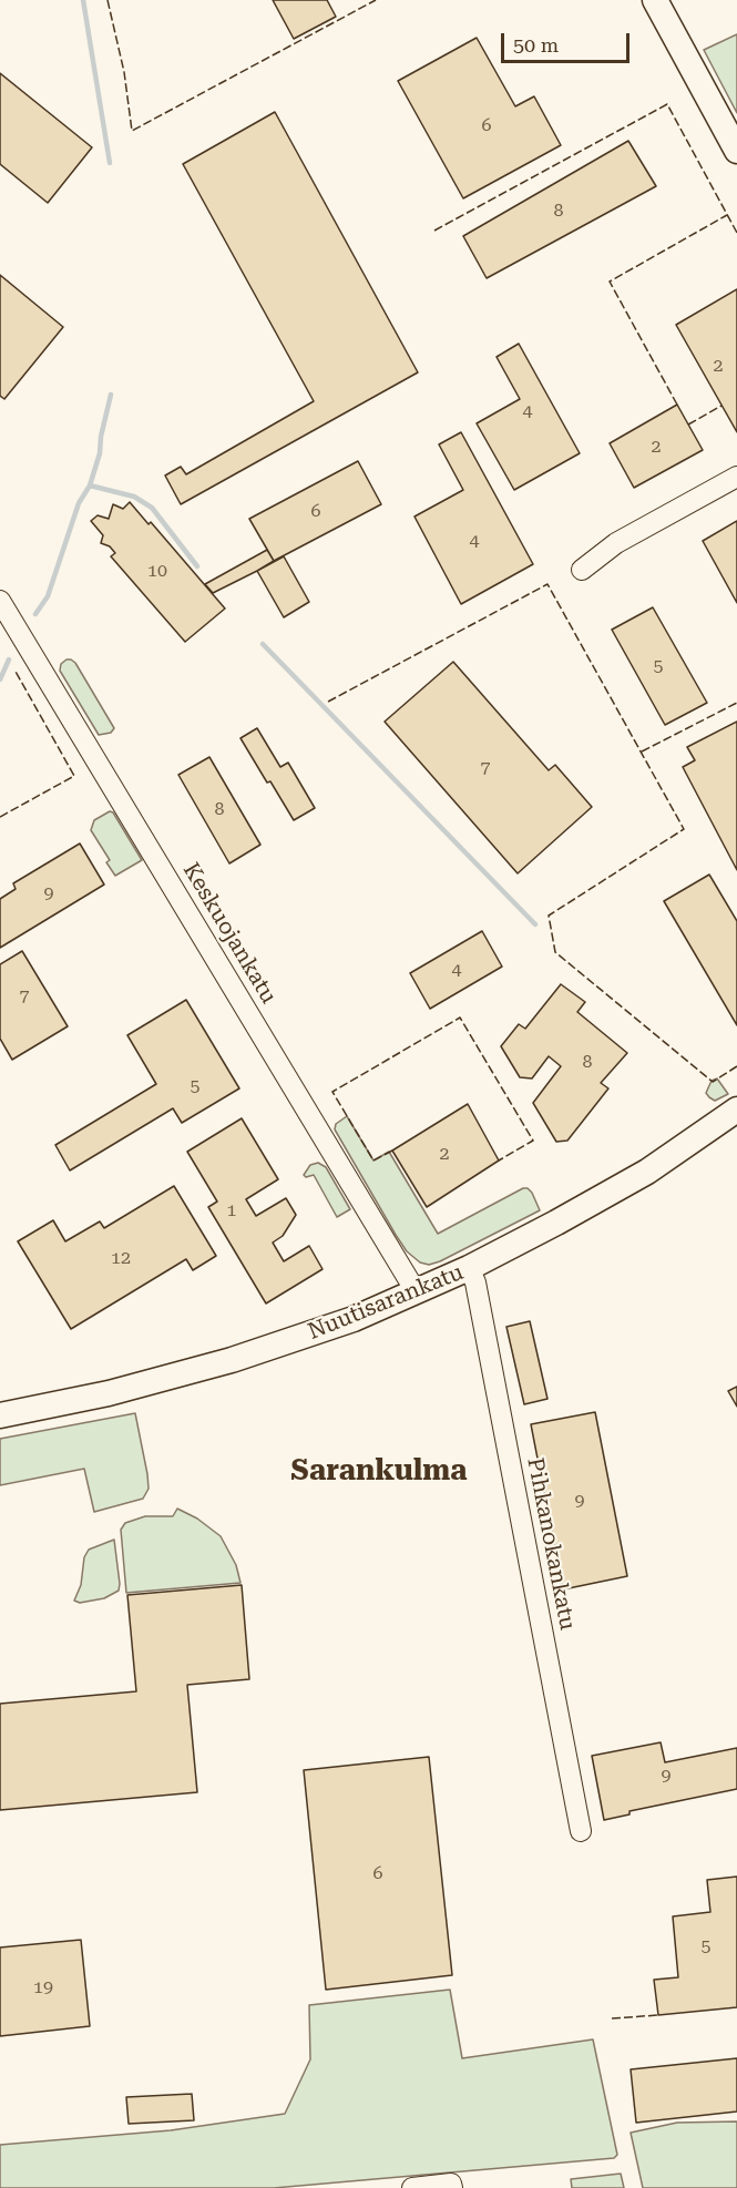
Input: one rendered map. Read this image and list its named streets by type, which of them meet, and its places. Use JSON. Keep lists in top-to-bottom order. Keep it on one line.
{"streets":{"main road":["Nuutisarankatu"],"street":["Keskuojankatu","Pihkanokankatu"]},"crossings":[["Keskuojankatu","Nuutisarankatu"],["Nuutisarankatu","Pihkanokankatu"]],"districts":["Sarankulma"],"house_numbers":["6","8","2","4","2","6","4","10","5","7","8","9","4","7","8","5","2","1","12","9","9","6","5","19"],"scale_bar":"50 m"}
